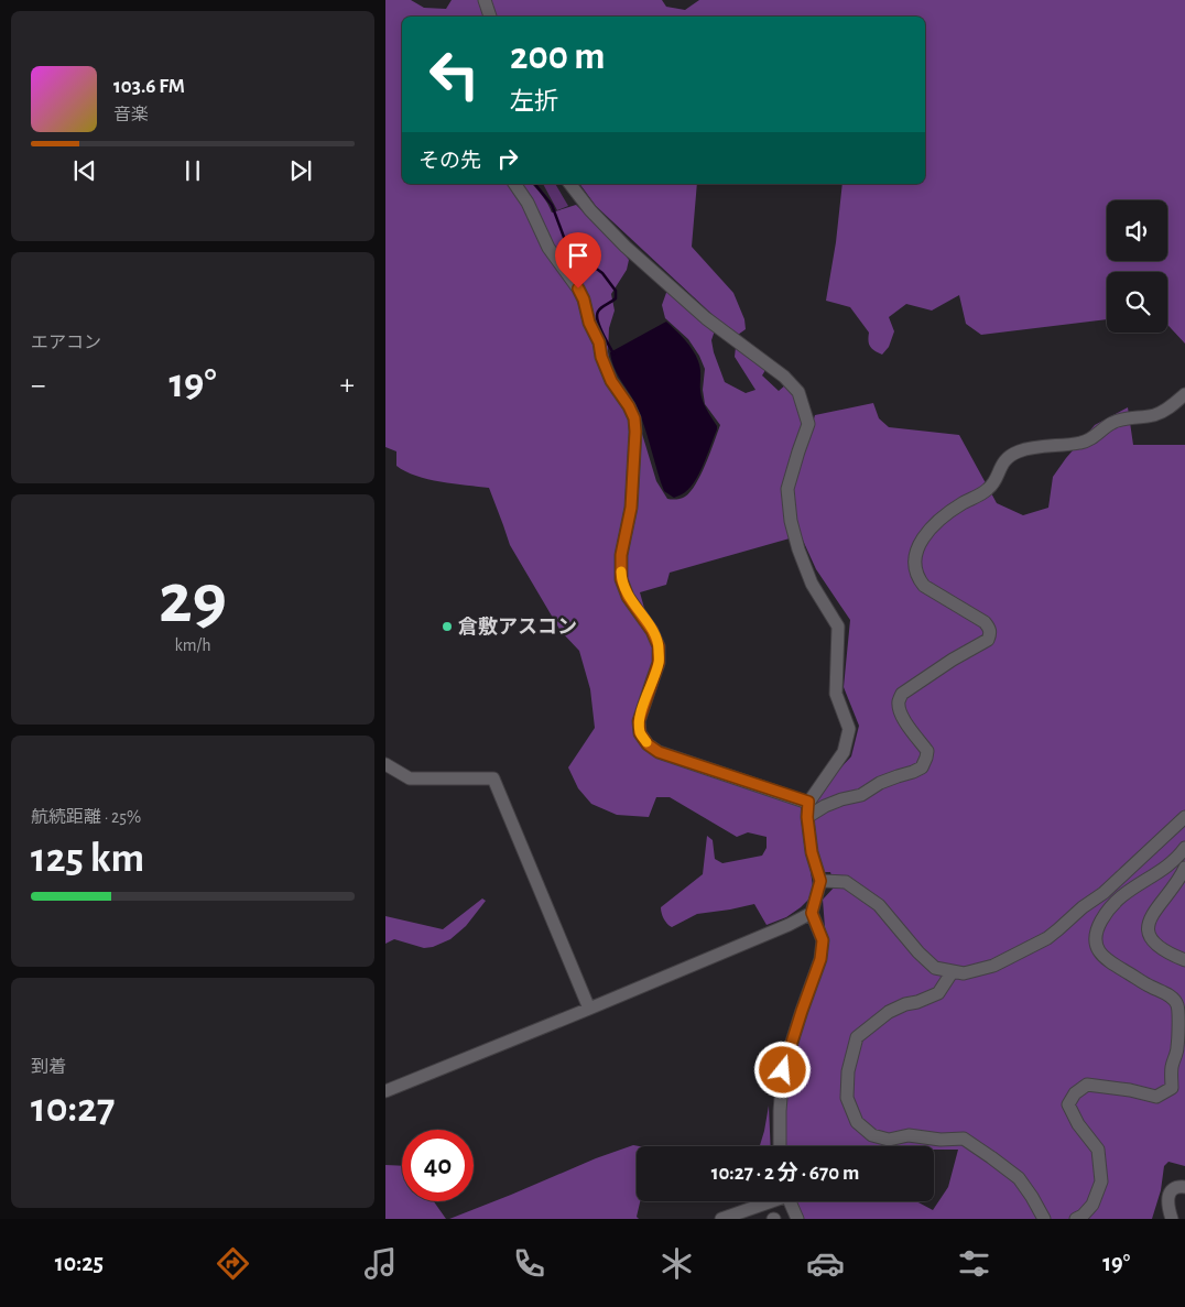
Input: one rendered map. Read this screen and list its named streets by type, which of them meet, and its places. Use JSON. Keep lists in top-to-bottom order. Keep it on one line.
{"places":["倉敷アスコン"],"page":{"turn":["200 m","左折"],"song":["103.6 FM","音楽"],"then":"その先","tile":["エアコン",["29","km/h"],["航続距離 · 25%","125 km"],["到着","10:27"]],"heat":["−","19°","+"],"limit":"40","trip":"10:27 · 2 分 · 670 m","tabs":["10:25","19°"]}}
